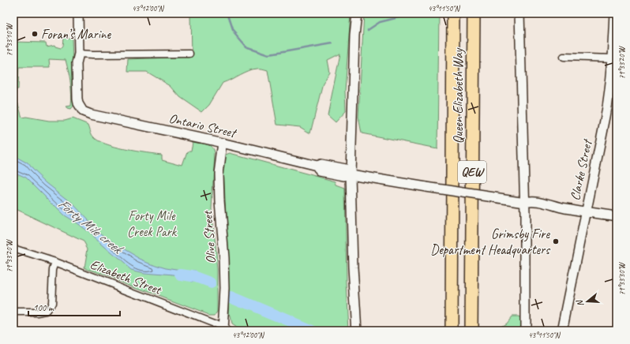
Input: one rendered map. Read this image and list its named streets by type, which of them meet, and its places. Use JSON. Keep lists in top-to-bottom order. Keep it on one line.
{"streets":{"highway":["Queen Elizabeth Way","QEW"],"street":["Ontario Street","Clarke Street","Olive Street","Elizabeth Street"]},"crossings":[["Ontario Street","Clarke Street"],["Ontario Street","Olive Street"],["Olive Street","Elizabeth Street"]],"water":["Forty Mile creek"],"parks":["Forty Mile Creek Park"],"places":["Foran’s Marine","Grimsby Fire Department Headquarters"],"scale_bar":"100 m","north":"left","coordinates":["43°12'00\"N","43°11'50\"N","79°33'10\"W","79°33'20\"W","79°33'30\"W"]}
